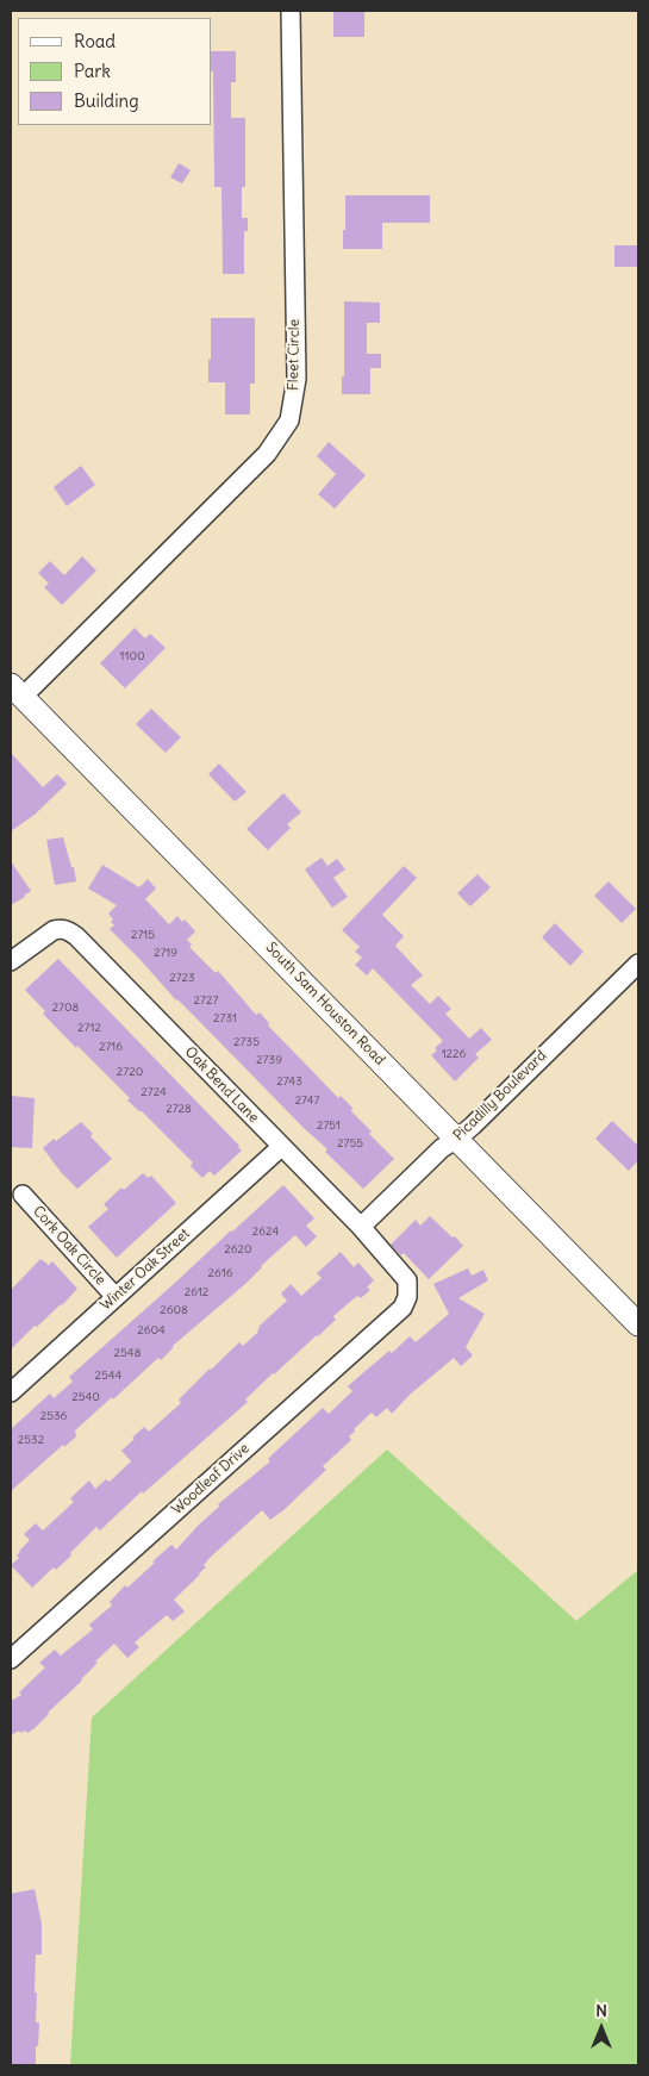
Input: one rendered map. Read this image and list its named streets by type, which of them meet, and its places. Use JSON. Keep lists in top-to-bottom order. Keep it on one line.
{"streets":{"street":["Fleet Circle","South Sam Houston Road","Oak Bend Lane","Picadilly Boulevard","Cork Oak Circle","Winter Oak Street","Woodleaf Drive"]},"crossings":[["Fleet Circle","South Sam Houston Road"],["South Sam Houston Road","Picadilly Boulevard"],["Oak Bend Lane","Picadilly Boulevard"],["Oak Bend Lane","Winter Oak Street"],["Oak Bend Lane","Woodleaf Drive"],["Cork Oak Circle","Winter Oak Street"]],"house_numbers":["1100","2715","2719","2723","2727","2708","2731","2712","2735","2716","1226","2739","2720","2743","2724","2747","2728","2751","2755","2624","2620","2616","2612","2608","2604","2548","2544","2540","2536","2532"],"legend":["Road","Park","Building"],"north":"top"}
